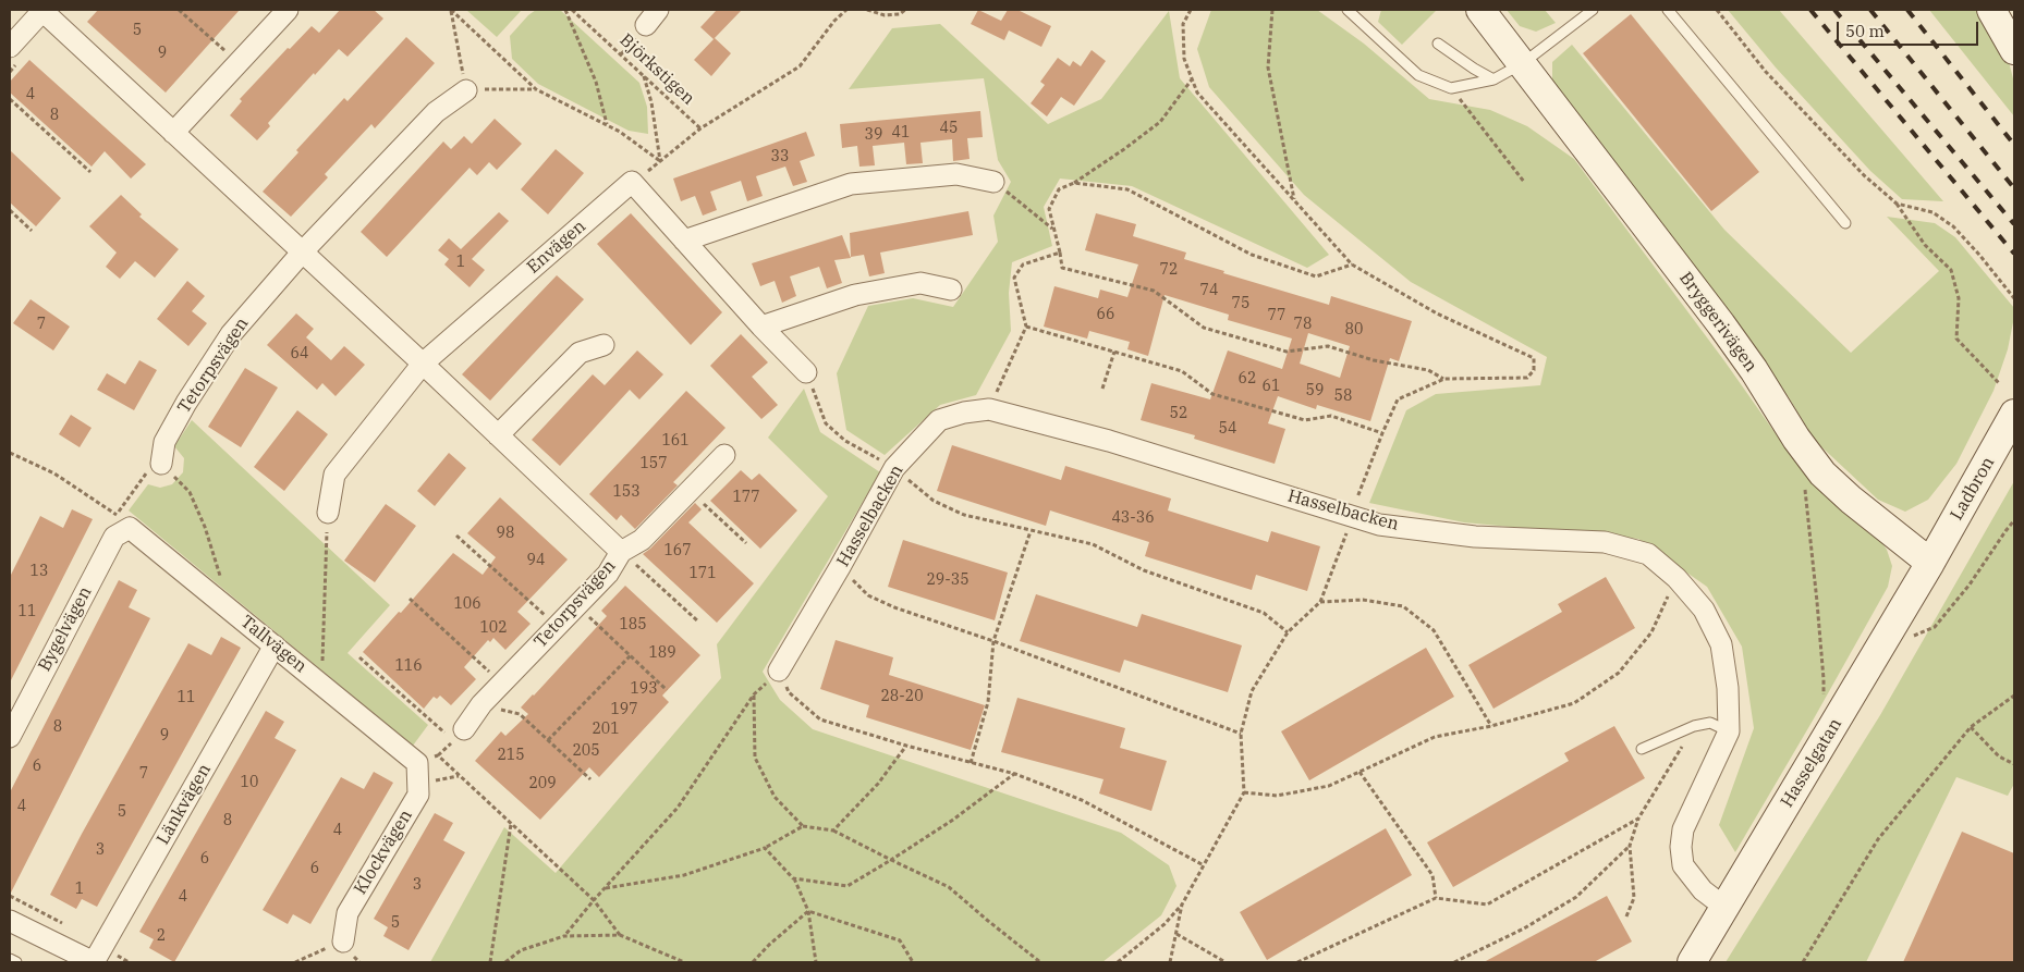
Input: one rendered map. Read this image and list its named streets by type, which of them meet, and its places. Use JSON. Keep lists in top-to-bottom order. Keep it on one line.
{"streets":{"street":["Envägen","Bryggerivägen","Tetorpsvägen","Ladbron","Hasselbacken","Bygelvägen","Tallvägen","Hasselgatan","Länkvägen","Klockvägen"],"path":["Björkstigen"]},"crossings":[["Envägen","Tetorpsvägen"],["Bryggerivägen","Ladbron"],["Bryggerivägen","Hasselgatan"],["Ladbron","Hasselgatan"],["Hasselbacken","Hasselgatan"],["Bygelvägen","Tallvägen"],["Tallvägen","Länkvägen"],["Tallvägen","Klockvägen"]],"house_numbers":["5","9","4","8","45","41","39","33","1","72","74","75","66","77","7","78","80","64","62","61","59","58","52","54","161","157","153","177","43-36","98","167","94","13","171","29-35","106","11","185","102","189","116","193","28-20","11","197","8","201","9","205","215","6","7","10","209","4","5","8","4","3","6","6","3","1","4","5","2"],"scale_bar":"50 m"}
